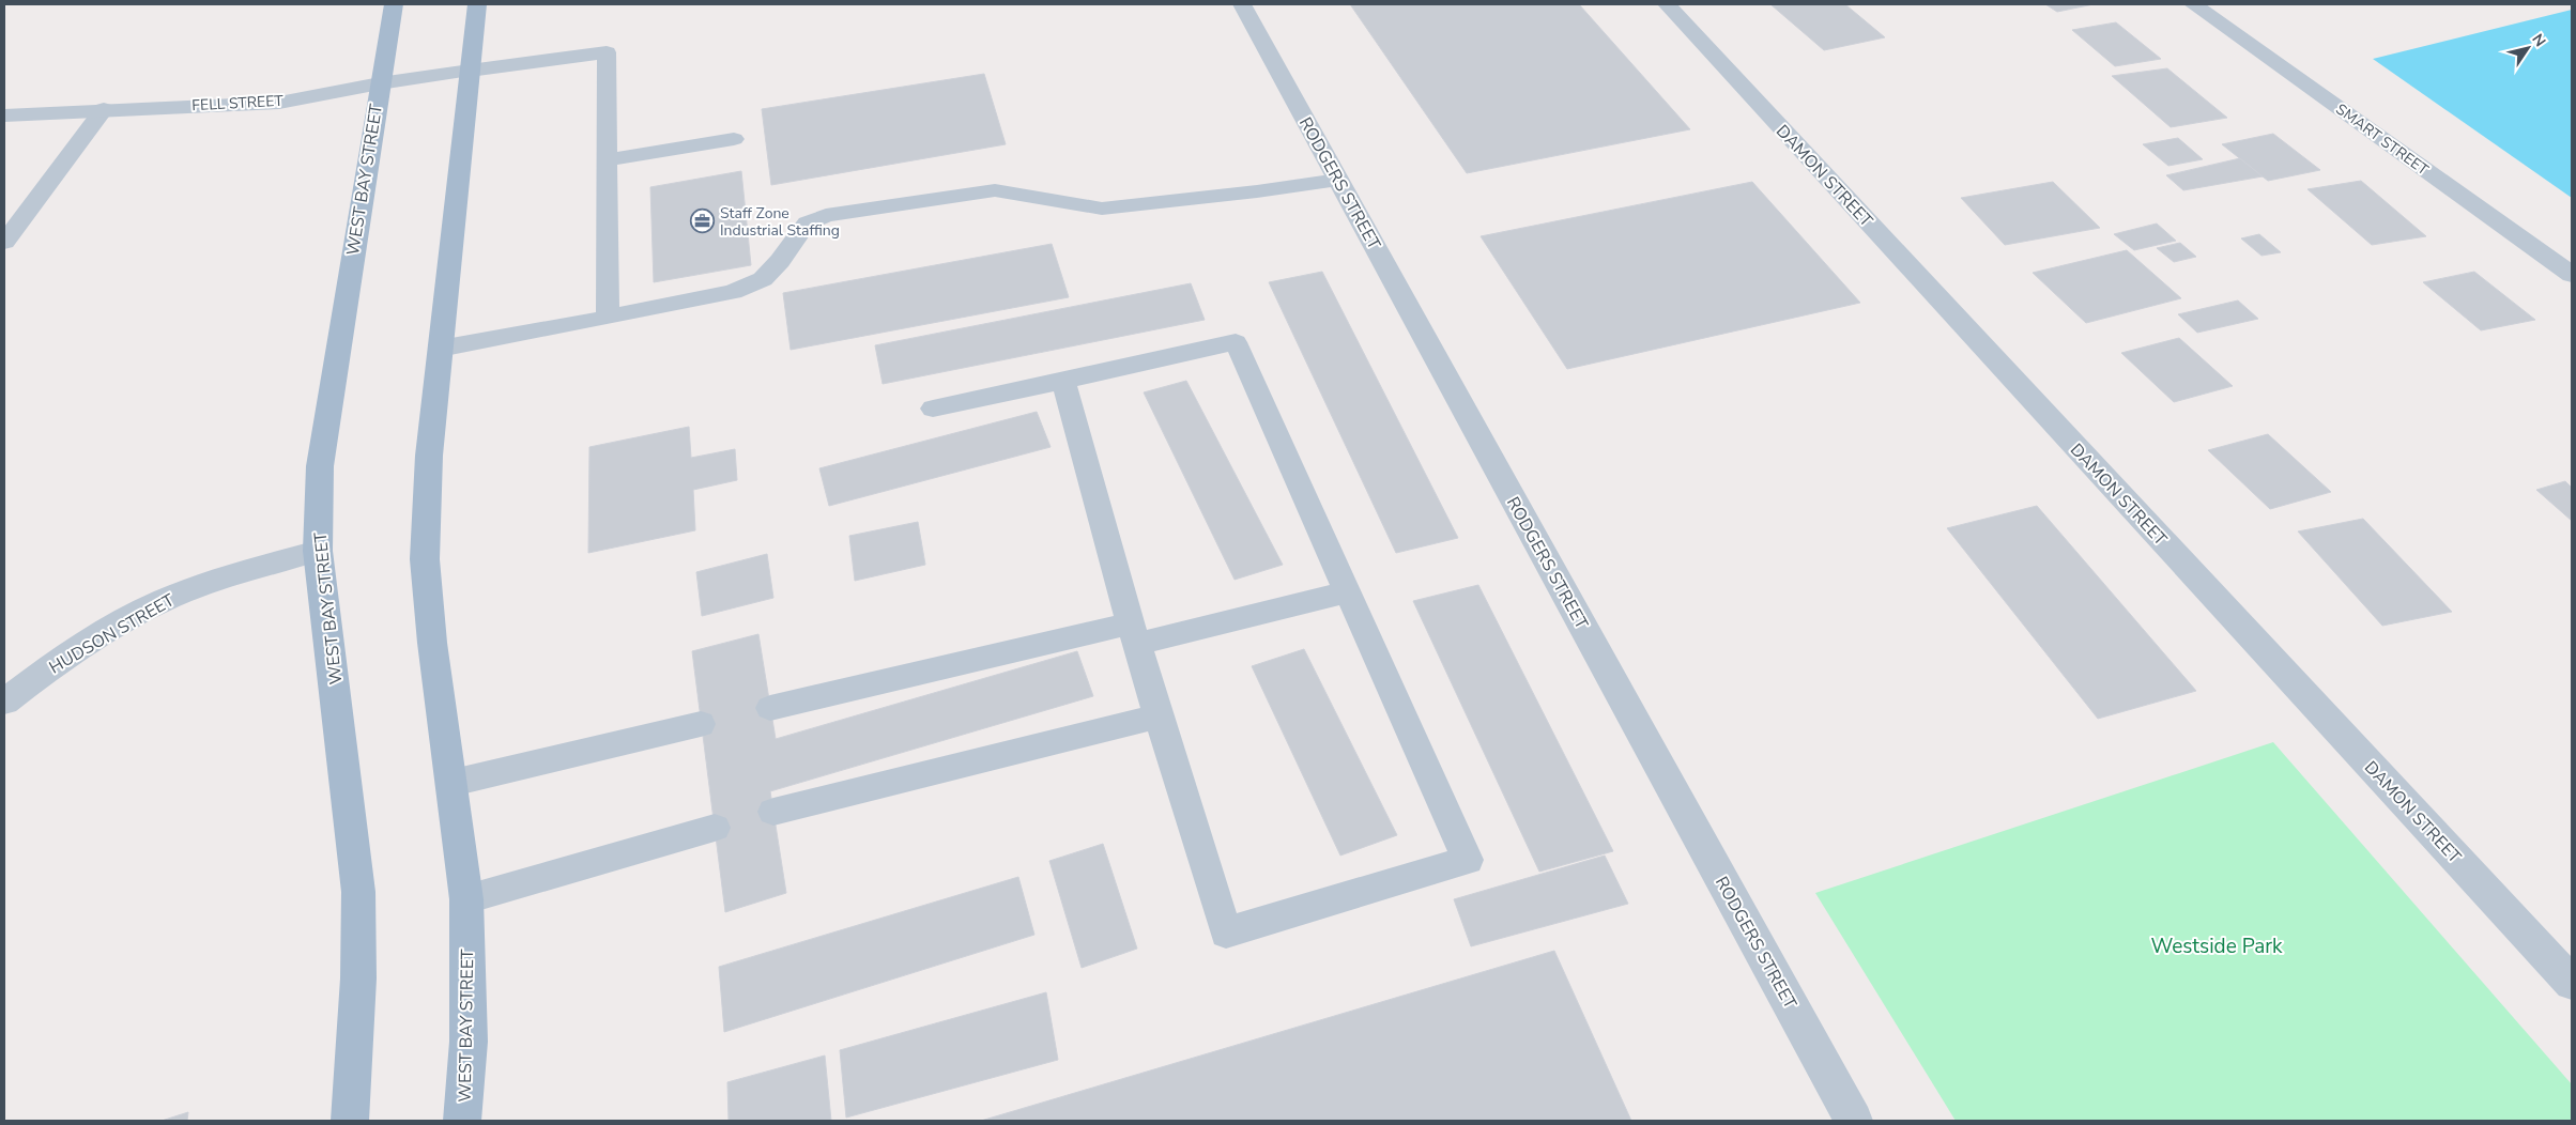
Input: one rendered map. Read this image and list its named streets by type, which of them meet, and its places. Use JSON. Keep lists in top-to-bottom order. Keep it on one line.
{"streets":{"main road":["WEST BAY STREET"],"street":["FELL STREET","SMART STREET","DAMON STREET","RODGERS STREET","HUDSON STREET"]},"crossings":[["FELL STREET","WEST BAY STREET"],["WEST BAY STREET","HUDSON STREET"]],"parks":["Westside Park"],"places":{"office":["Staff Zone Industrial Staffing"]},"north":"top right"}
